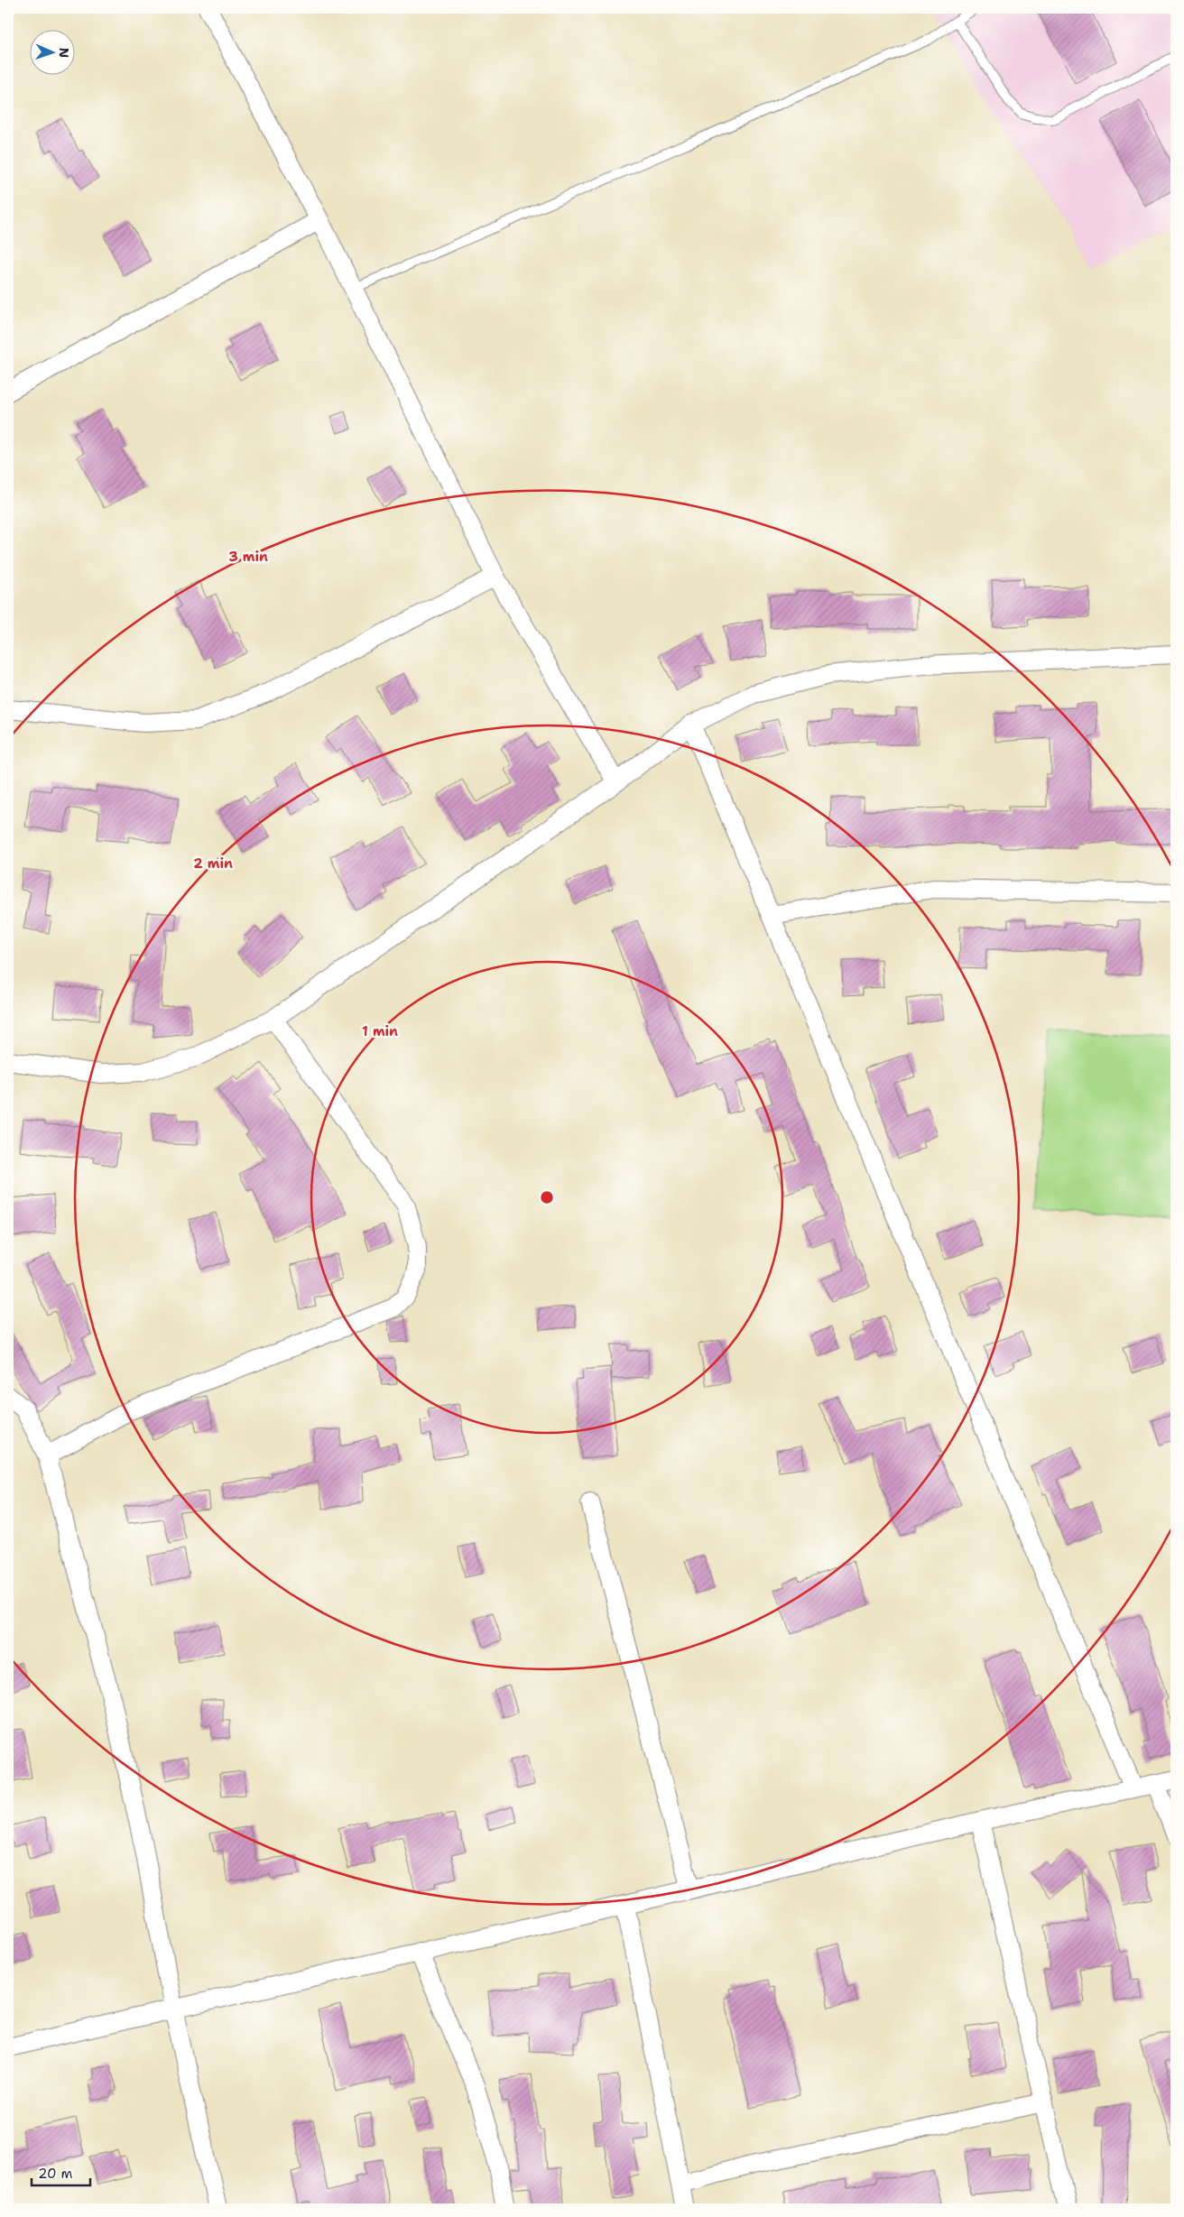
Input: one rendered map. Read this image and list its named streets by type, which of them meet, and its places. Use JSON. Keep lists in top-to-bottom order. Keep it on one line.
{"scale_bar":"20 m","north":"right","rings":["3 min","2 min","1 min"]}
